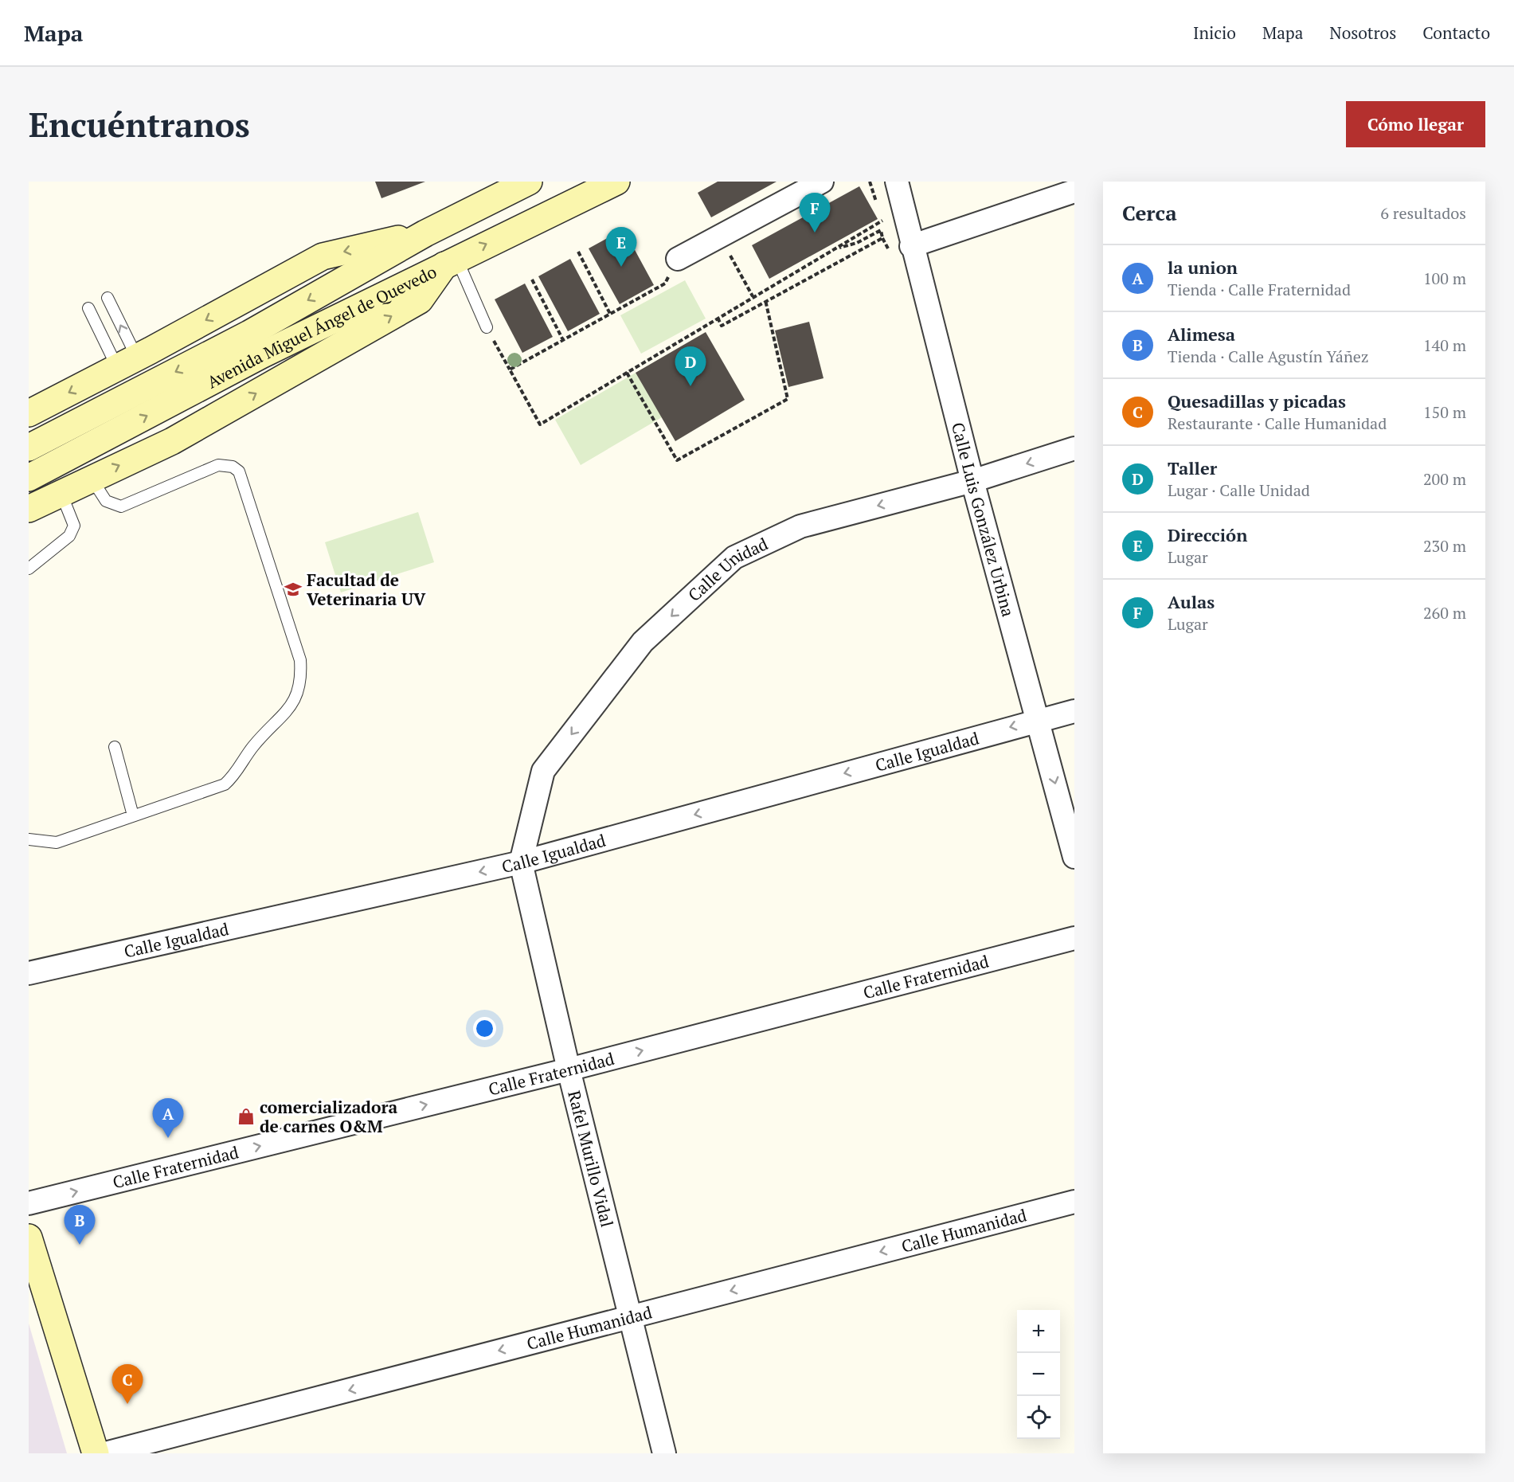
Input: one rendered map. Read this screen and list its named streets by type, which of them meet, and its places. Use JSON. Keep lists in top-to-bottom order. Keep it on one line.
{"streets":{"main road":["Avenida Miguel Ángel de Quevedo"],"street":["Calle Luis González Urbina","Calle Unidad","Calle Igualdad","Calle Fraternidad","Rafel Murillo Vidal","Calle Humanidad"]},"crossings":[["Calle Luis González Urbina","Calle Unidad"],["Calle Luis González Urbina","Calle Igualdad"],["Calle Unidad","Calle Igualdad"],["Calle Unidad","Rafel Murillo Vidal"],["Calle Igualdad","Rafel Murillo Vidal"],["Calle Fraternidad","Rafel Murillo Vidal"],["Rafel Murillo Vidal","Calle Humanidad"]],"one_way":["Calle Unidad","Calle Igualdad","Calle Fraternidad","Calle Humanidad"],"places":{"school or university":["Facultad de Veterinaria UV"],"shop":["comercializadora de carnes O&M"]},"page":{"header":"Mapa","nav":["Inicio","Mapa","Nosotros","Contacto"],"buttons":"Cómo llegar","title":"Encuéntranos","heading":["Cerca","6 resultados"],"pins":["F","E","D","A","B","C"],"list":[{"mark":"A","name":"la union","note":"Tienda · Calle Fraternidad","value":"100 m"},{"mark":"B","name":"Alimesa","note":"Tienda · Calle Agustín Yáñez","value":"140 m"},{"mark":"C","name":"Quesadillas y picadas","note":"Restaurante · Calle Humanidad","value":"150 m"},{"mark":"D","name":"Taller","note":"Lugar · Calle Unidad","value":"200 m"},{"mark":"E","name":"Dirección","note":"Lugar","value":"230 m"},{"mark":"F","name":"Aulas","note":"Lugar","value":"260 m"}],"map_buttons":["+","−"]}}
